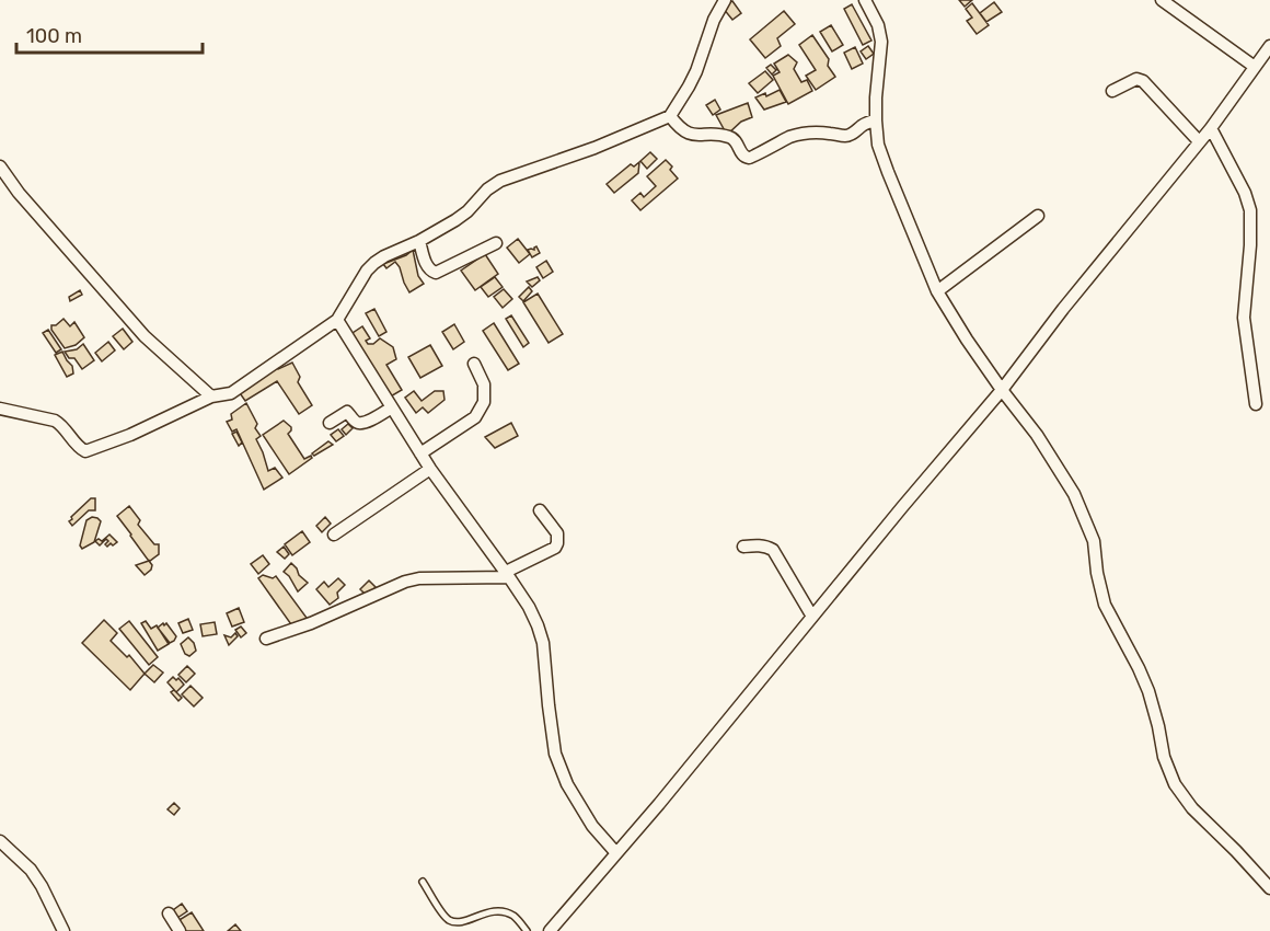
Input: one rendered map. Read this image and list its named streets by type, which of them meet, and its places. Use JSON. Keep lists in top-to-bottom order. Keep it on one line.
{"scale_bar":"100 m"}
